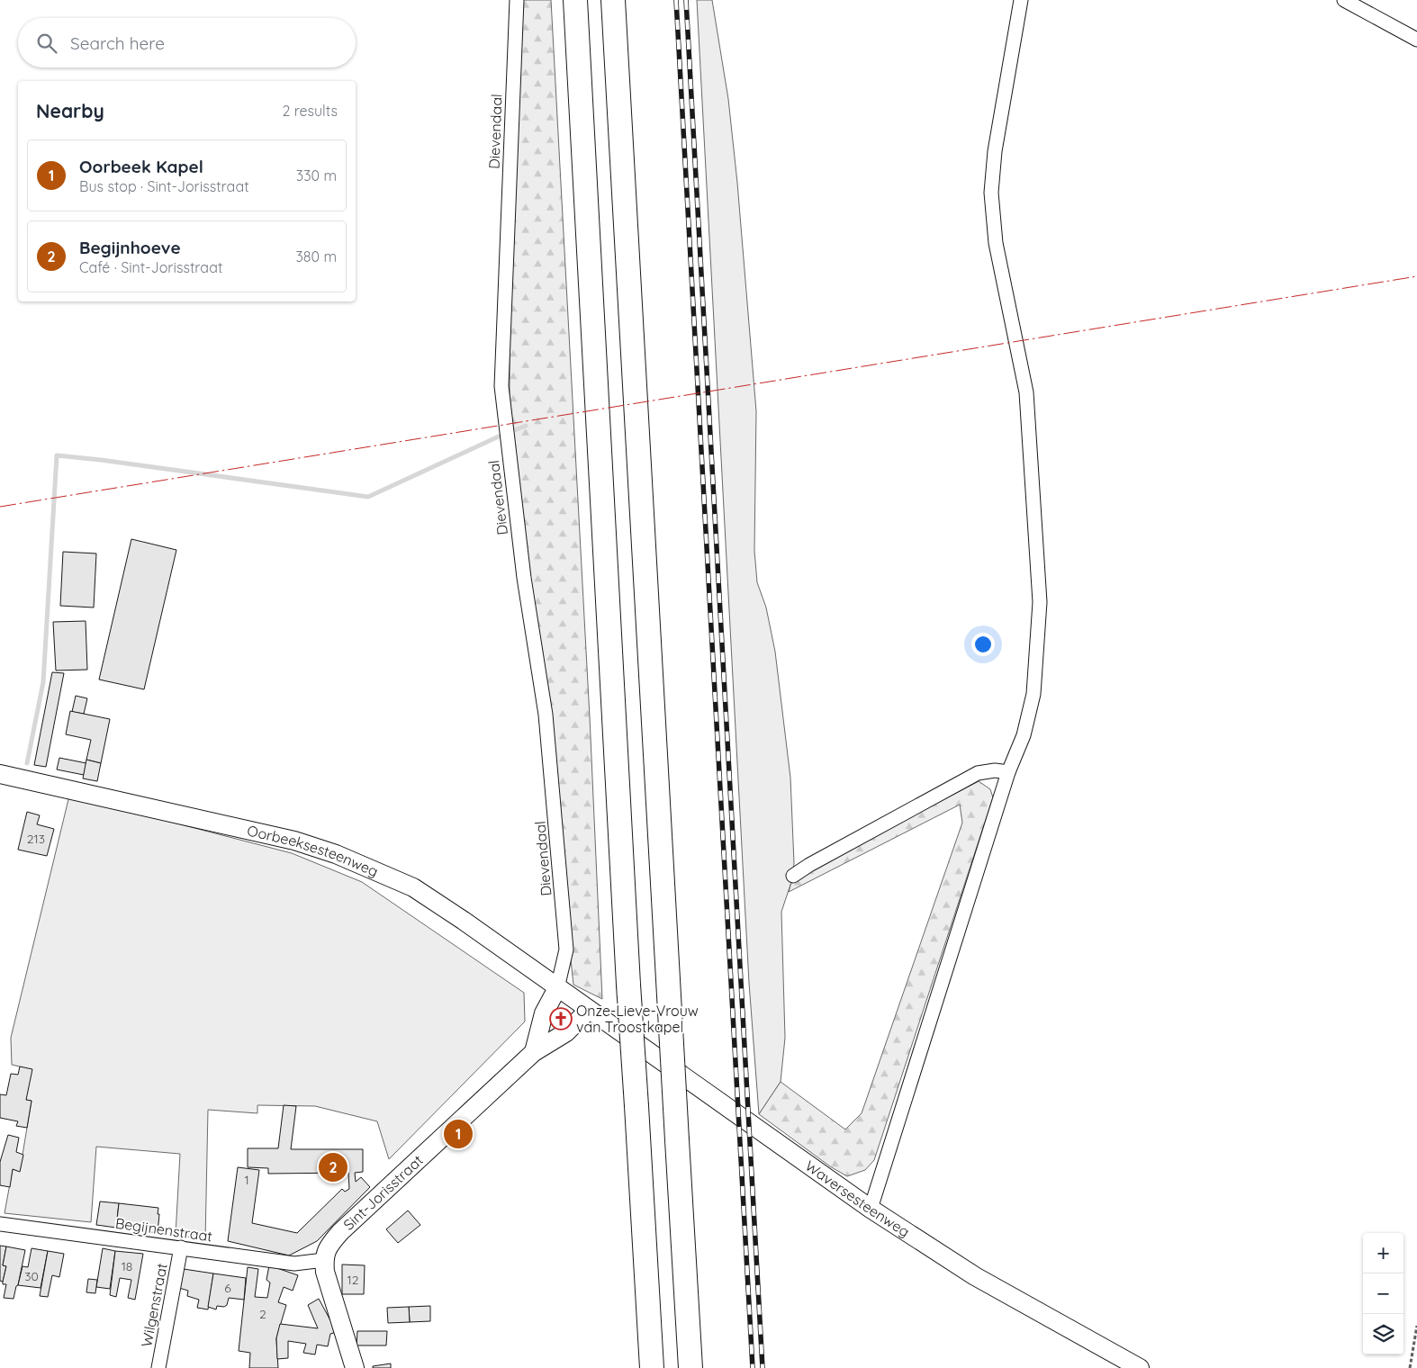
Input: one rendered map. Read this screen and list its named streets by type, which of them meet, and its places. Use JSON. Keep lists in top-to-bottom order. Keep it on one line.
{"streets":{"street":["Dievendaal","Oorbeeksesteenweg","Sint-Jorisstraat","Waversesteenweg","Begijnenstraat","Wilgenstraat"]},"crossings":[["Dievendaal","Oorbeeksesteenweg"],["Oorbeeksesteenweg","Sint-Jorisstraat"],["Oorbeeksesteenweg","Waversesteenweg"],["Sint-Jorisstraat","Waversesteenweg"],["Sint-Jorisstraat","Begijnenstraat"],["Begijnenstraat","Wilgenstraat"]],"places":{"church":["Onze-Lieve-Vrouw van Troostkapel"]},"house_numbers":["213","1","18","30","12","6","2"],"page":{"search":"Search here","heading":["Nearby","2 results"],"list":[{"mark":"1","name":"Oorbeek Kapel","note":"Bus stop · Sint-Jorisstraat","value":"330 m"},{"mark":"2","name":"Begijnhoeve","note":"Café · Sint-Jorisstraat","value":"380 m"}],"pins":["1","2"],"map_buttons":["+","−"]}}
